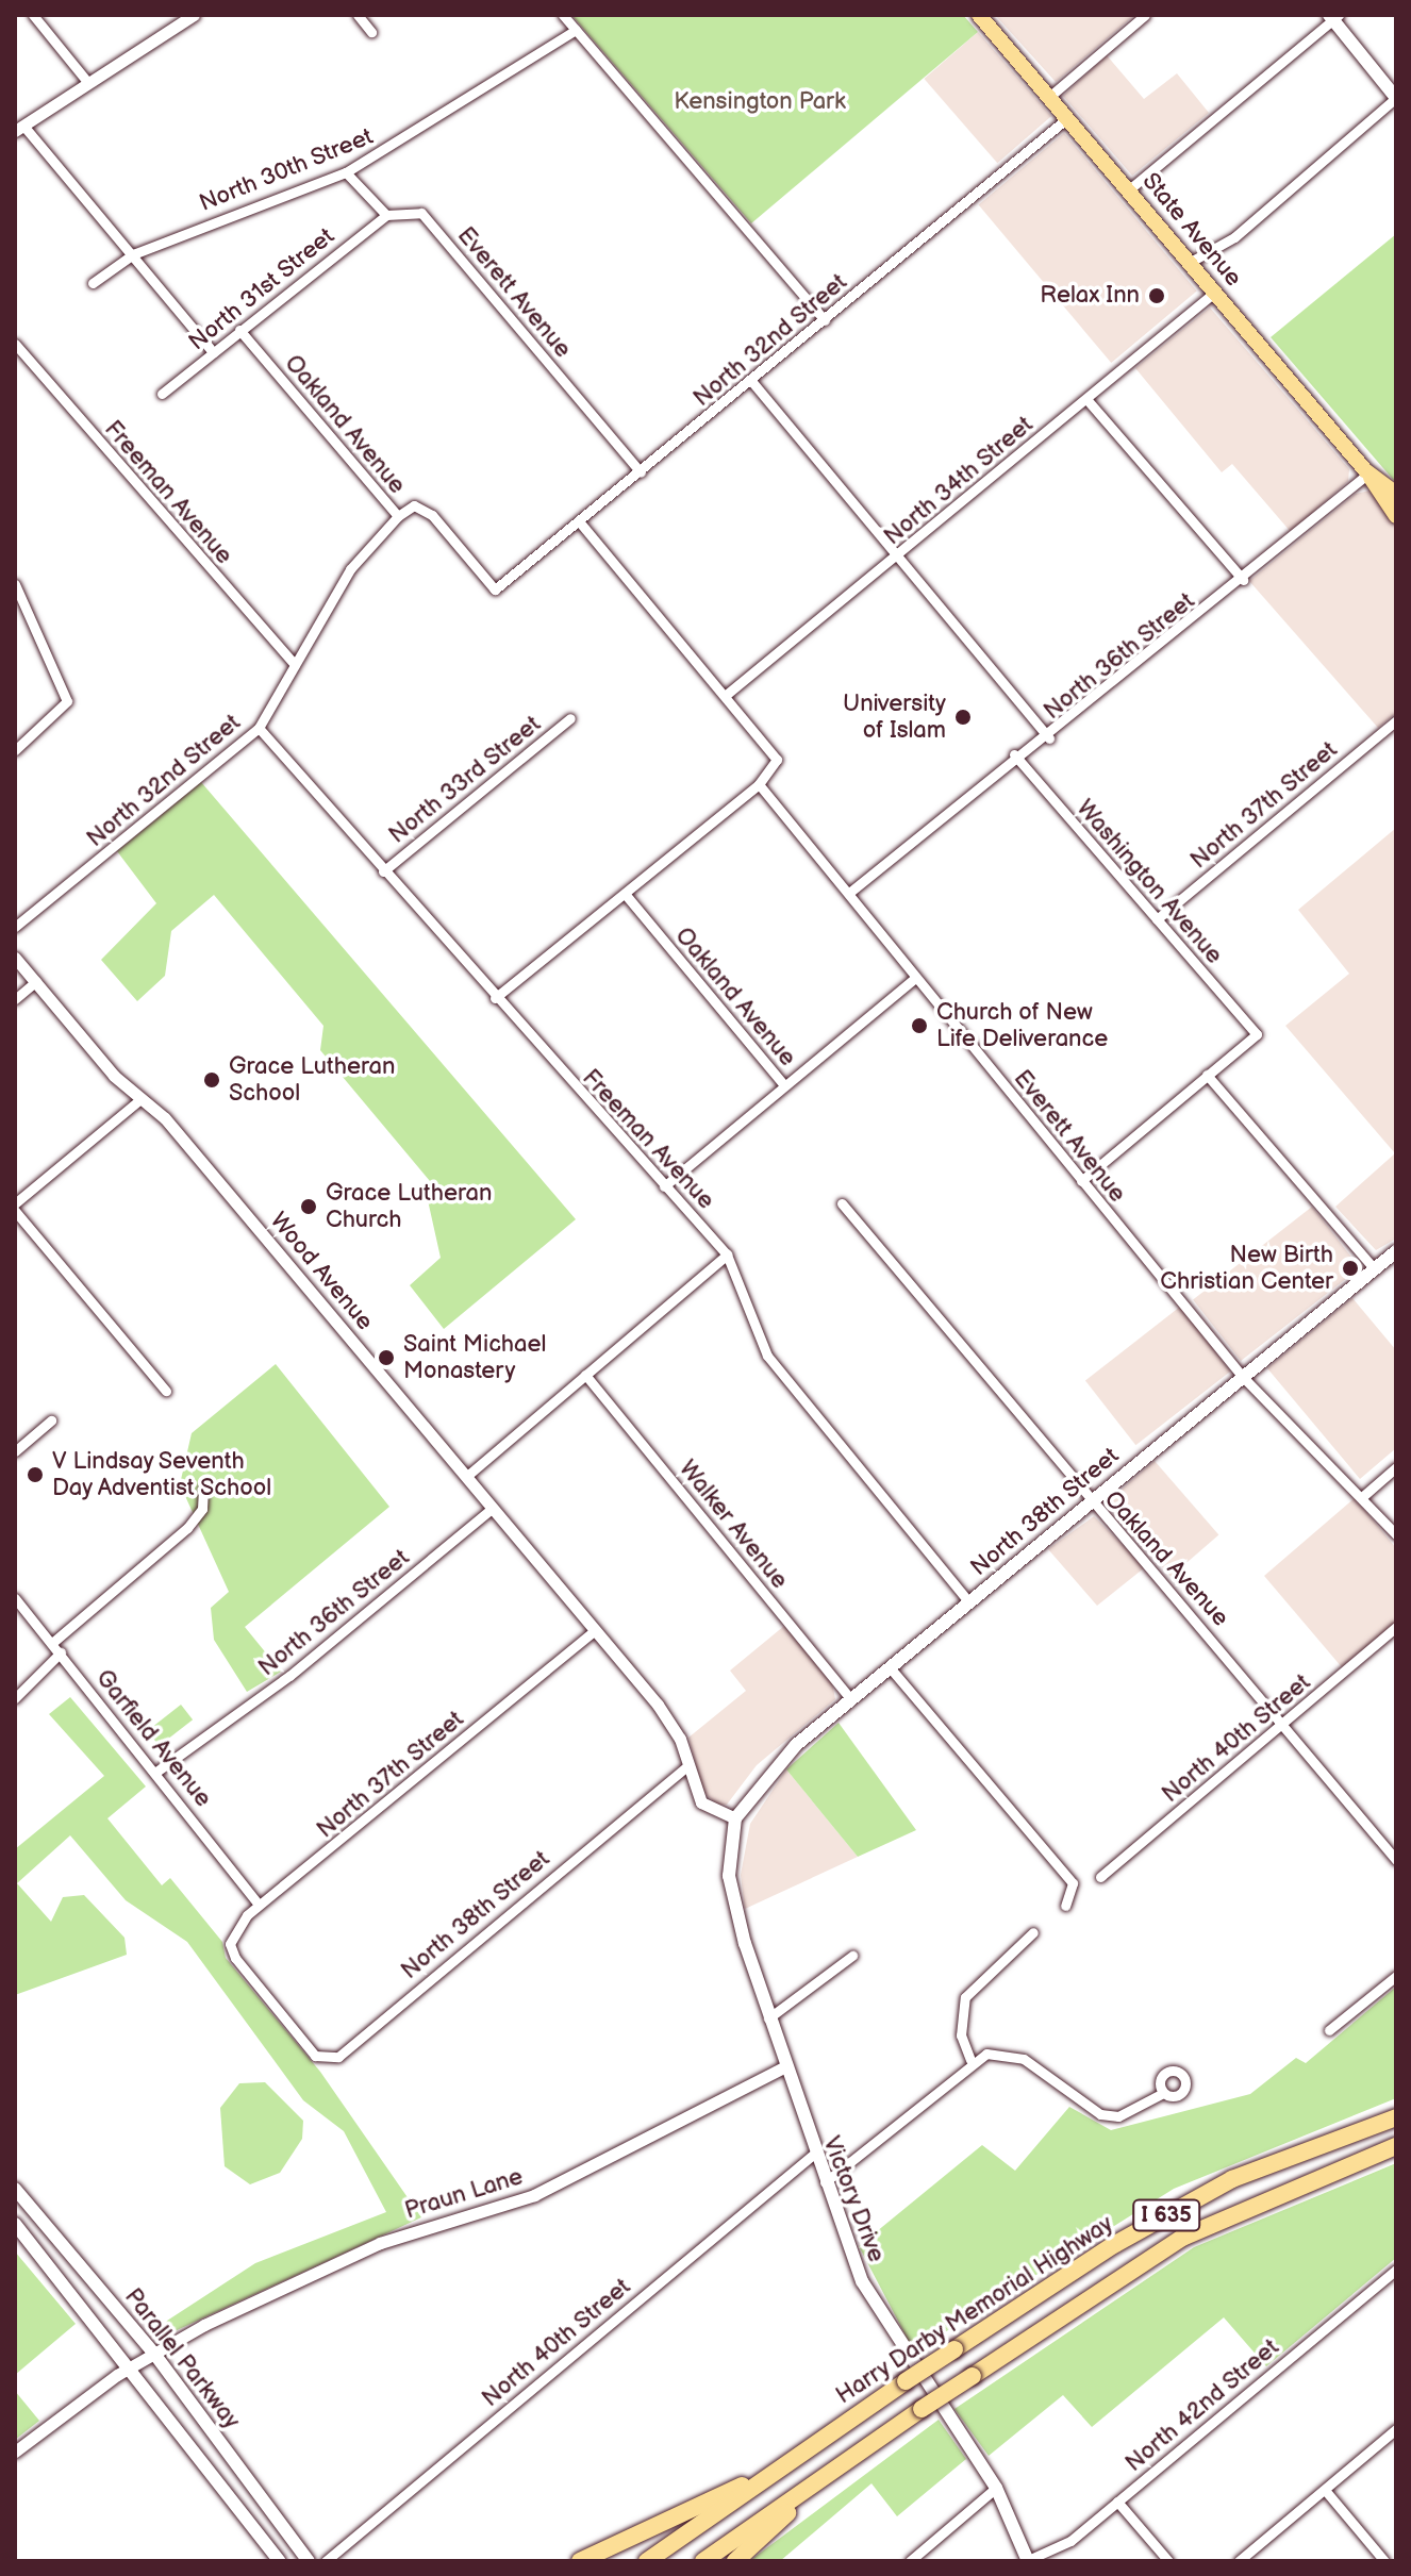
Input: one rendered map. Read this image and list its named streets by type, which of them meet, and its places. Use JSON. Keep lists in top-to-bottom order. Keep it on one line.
{"streets":{"highway":["I 635","Harry Darby Memorial Highway"],"main road":["State Avenue","North 38th Street","Victory Drive","Parallel Parkway"],"street":["North 30th Street","North 31st Street","Everett Avenue","North 32nd Street","Oakland Avenue","North 34th Street","Freeman Avenue","North 36th Street","North 33rd Street","North 37th Street","Washington Avenue","Wood Avenue","Walker Avenue","Garfield Avenue","North 40th Street","Praun Lane","North 42nd Street"]},"crossings":[["State Avenue","North 32nd Street"],["State Avenue","North 34th Street"],["State Avenue","North 36th Street"],["North 31st Street","Everett Avenue"],["North 31st Street","Oakland Avenue"],["Everett Avenue","North 32nd Street"],["Everett Avenue","North 36th Street"],["Everett Avenue","North 38th Street"],["North 32nd Street","Oakland Avenue"],["North 32nd Street","Freeman Avenue"],["Oakland Avenue","North 38th Street"],["Oakland Avenue","North 40th Street"],["Freeman Avenue","North 33rd Street"],["Freeman Avenue","North 38th Street"],["North 36th Street","Washington Avenue"],["North 36th Street","Wood Avenue"],["North 36th Street","Garfield Avenue"],["North 37th Street","Washington Avenue"],["North 37th Street","Wood Avenue"],["North 37th Street","North 38th Street"],["North 37th Street","Garfield Avenue"],["Wood Avenue","North 38th Street"],["Wood Avenue","Victory Drive"],["North 38th Street","Walker Avenue"],["North 38th Street","Victory Drive"],["North 40th Street","Victory Drive"],["Praun Lane","Victory Drive"],["Praun Lane","Parallel Parkway"],["Victory Drive","North 42nd Street"]],"parks":["Kensington Park"],"places":["Relax Inn","University of Islam","Church of New Life Deliverance","Grace Lutheran School","Grace Lutheran Church","New Birth Christian Center","Saint Michael Monastery","V Lindsay Seventh Day Adventist School"]}
